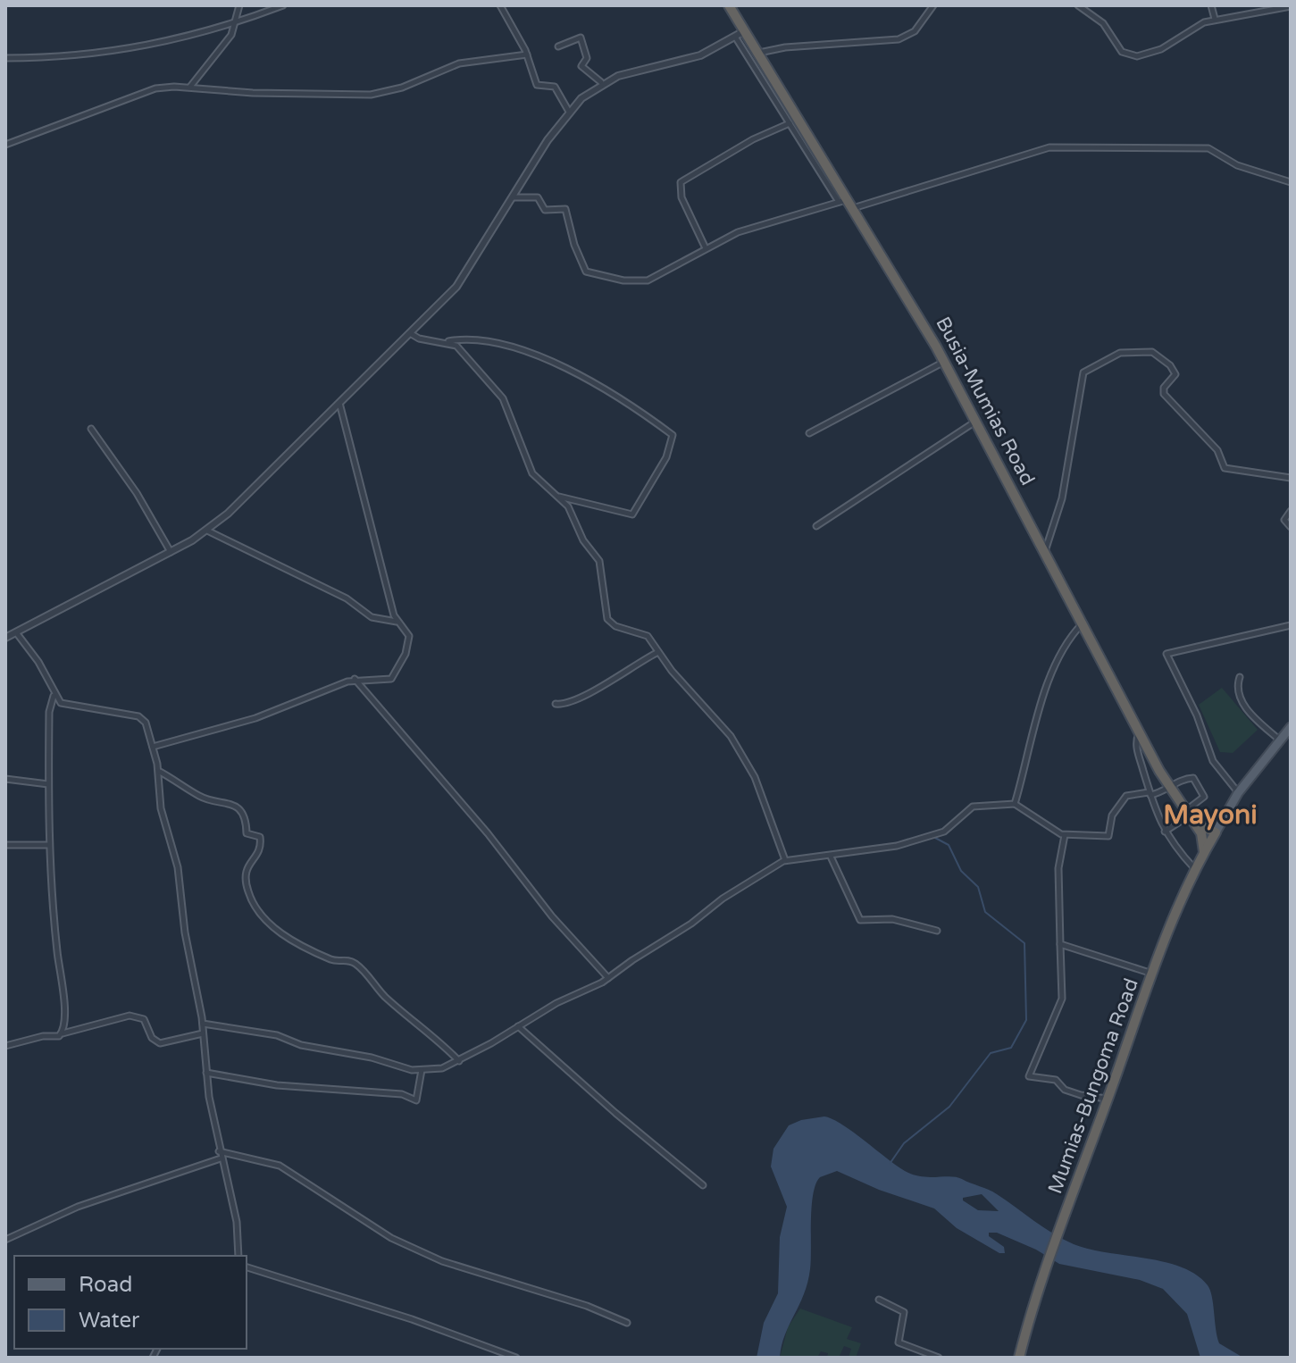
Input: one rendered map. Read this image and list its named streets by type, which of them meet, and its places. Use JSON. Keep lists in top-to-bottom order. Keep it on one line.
{"streets":{"highway":["Busia-Mumias Road","Mumias-Bungoma Road"]},"crossings":[["Busia-Mumias Road","Mumias-Bungoma Road"]],"districts":["Mayoni"],"legend":["Road","Water"]}
